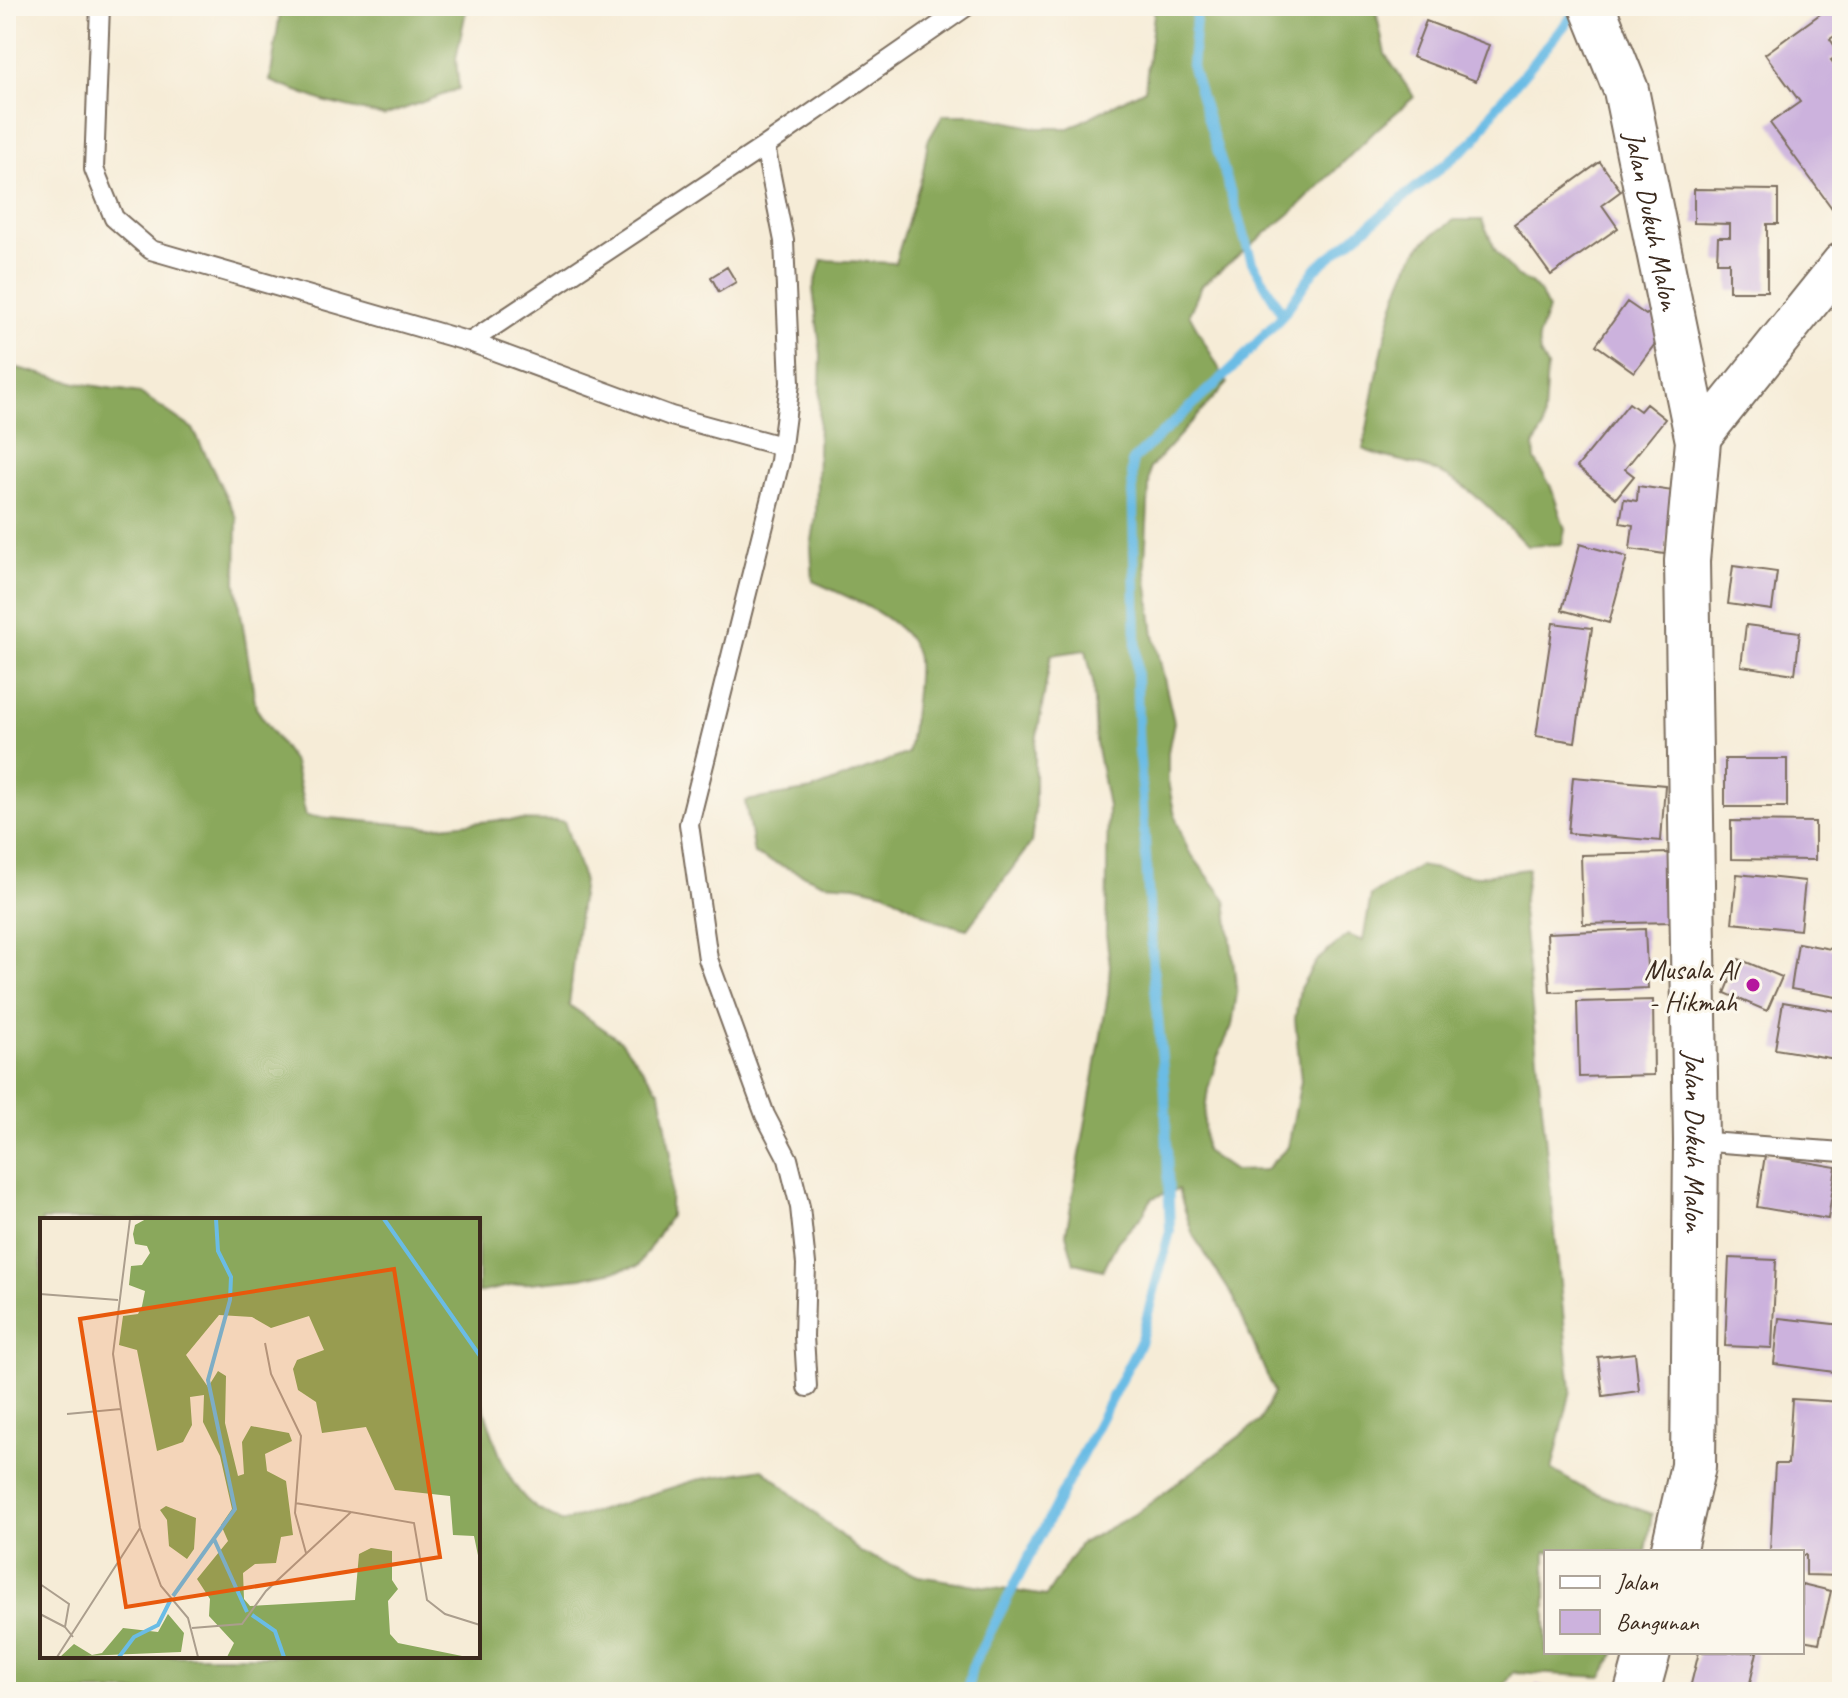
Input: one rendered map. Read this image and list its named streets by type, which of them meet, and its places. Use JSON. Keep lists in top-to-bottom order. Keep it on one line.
{"streets":{"street":["Jalan Dukuh Malon"]},"places":["Musala Al - Hikmah"],"legend":["Jalan","Bangunan"]}
